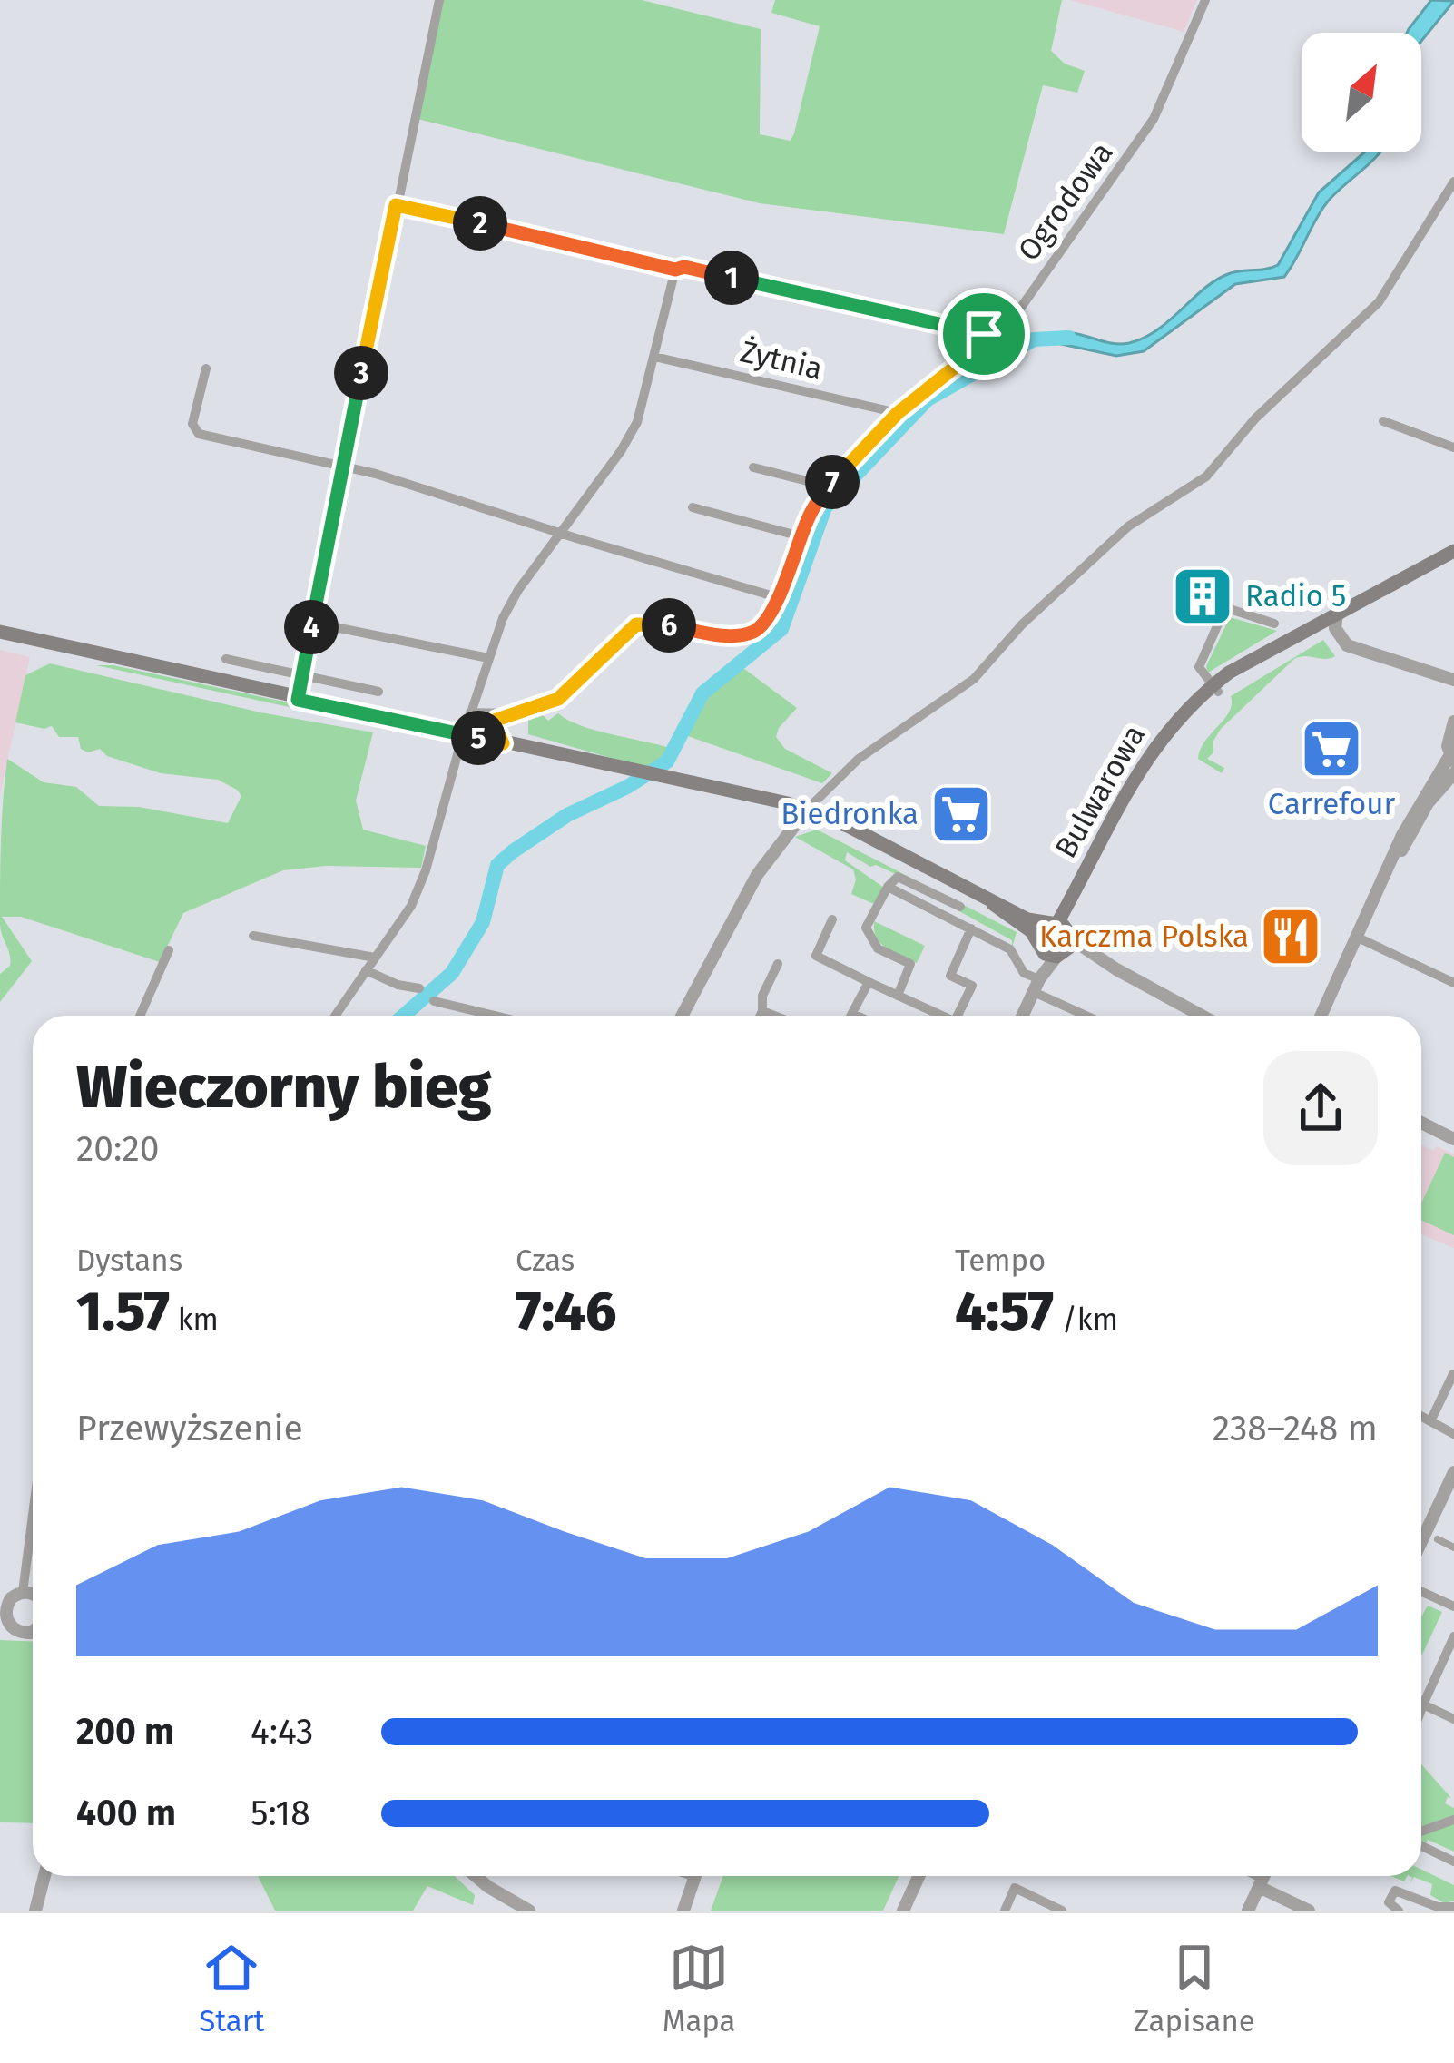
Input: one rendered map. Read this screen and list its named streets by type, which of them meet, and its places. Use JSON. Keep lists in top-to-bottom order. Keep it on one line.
{"streets":{"main road":["Bulwarowa"],"street":["Ogrodowa","Żytnia"]},"crossings":[["Ogrodowa","Żytnia"]],"places":{"building":["Radio 5"],"supermarket":["Carrefour","Biedronka"],"restaurant":["Karczma Polska"]},"north":"top right","page":{"pins":["2","1","3","7","6","4","5"],"heading":["Wieczorny bieg","20:20"],"stats":[["Dystans","1.57 km"],["Czas","7:46"],["Tempo","4:57 /km"]],"chart":["Przewyższenie","238–248 m"],"list":[{"name":"200 m","note":"4:43"},{"name":"400 m","note":"5:18"}],"tabs":["Start","Mapa","Zapisane"]}}
